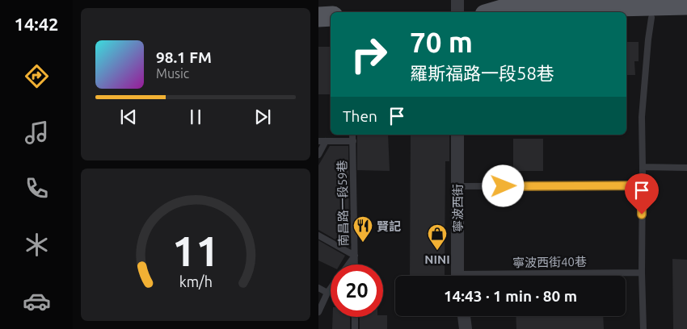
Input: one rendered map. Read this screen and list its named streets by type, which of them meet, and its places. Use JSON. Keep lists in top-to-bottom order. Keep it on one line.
{"streets":{"street":["寧波西街"],"lane":["南昌路一段59巷","寧波西街40巷"]},"places":{"restaurant":["賢記"],"shop":["NINI"]},"page":{"tabs":"14:42","turn":["70 m","羅斯福路一段58巷"],"song":["98.1 FM","Music"],"then":"Then","limit":"20","trip":"14:43 · 1 min · 80 m","gauge":["11","km/h"]}}
